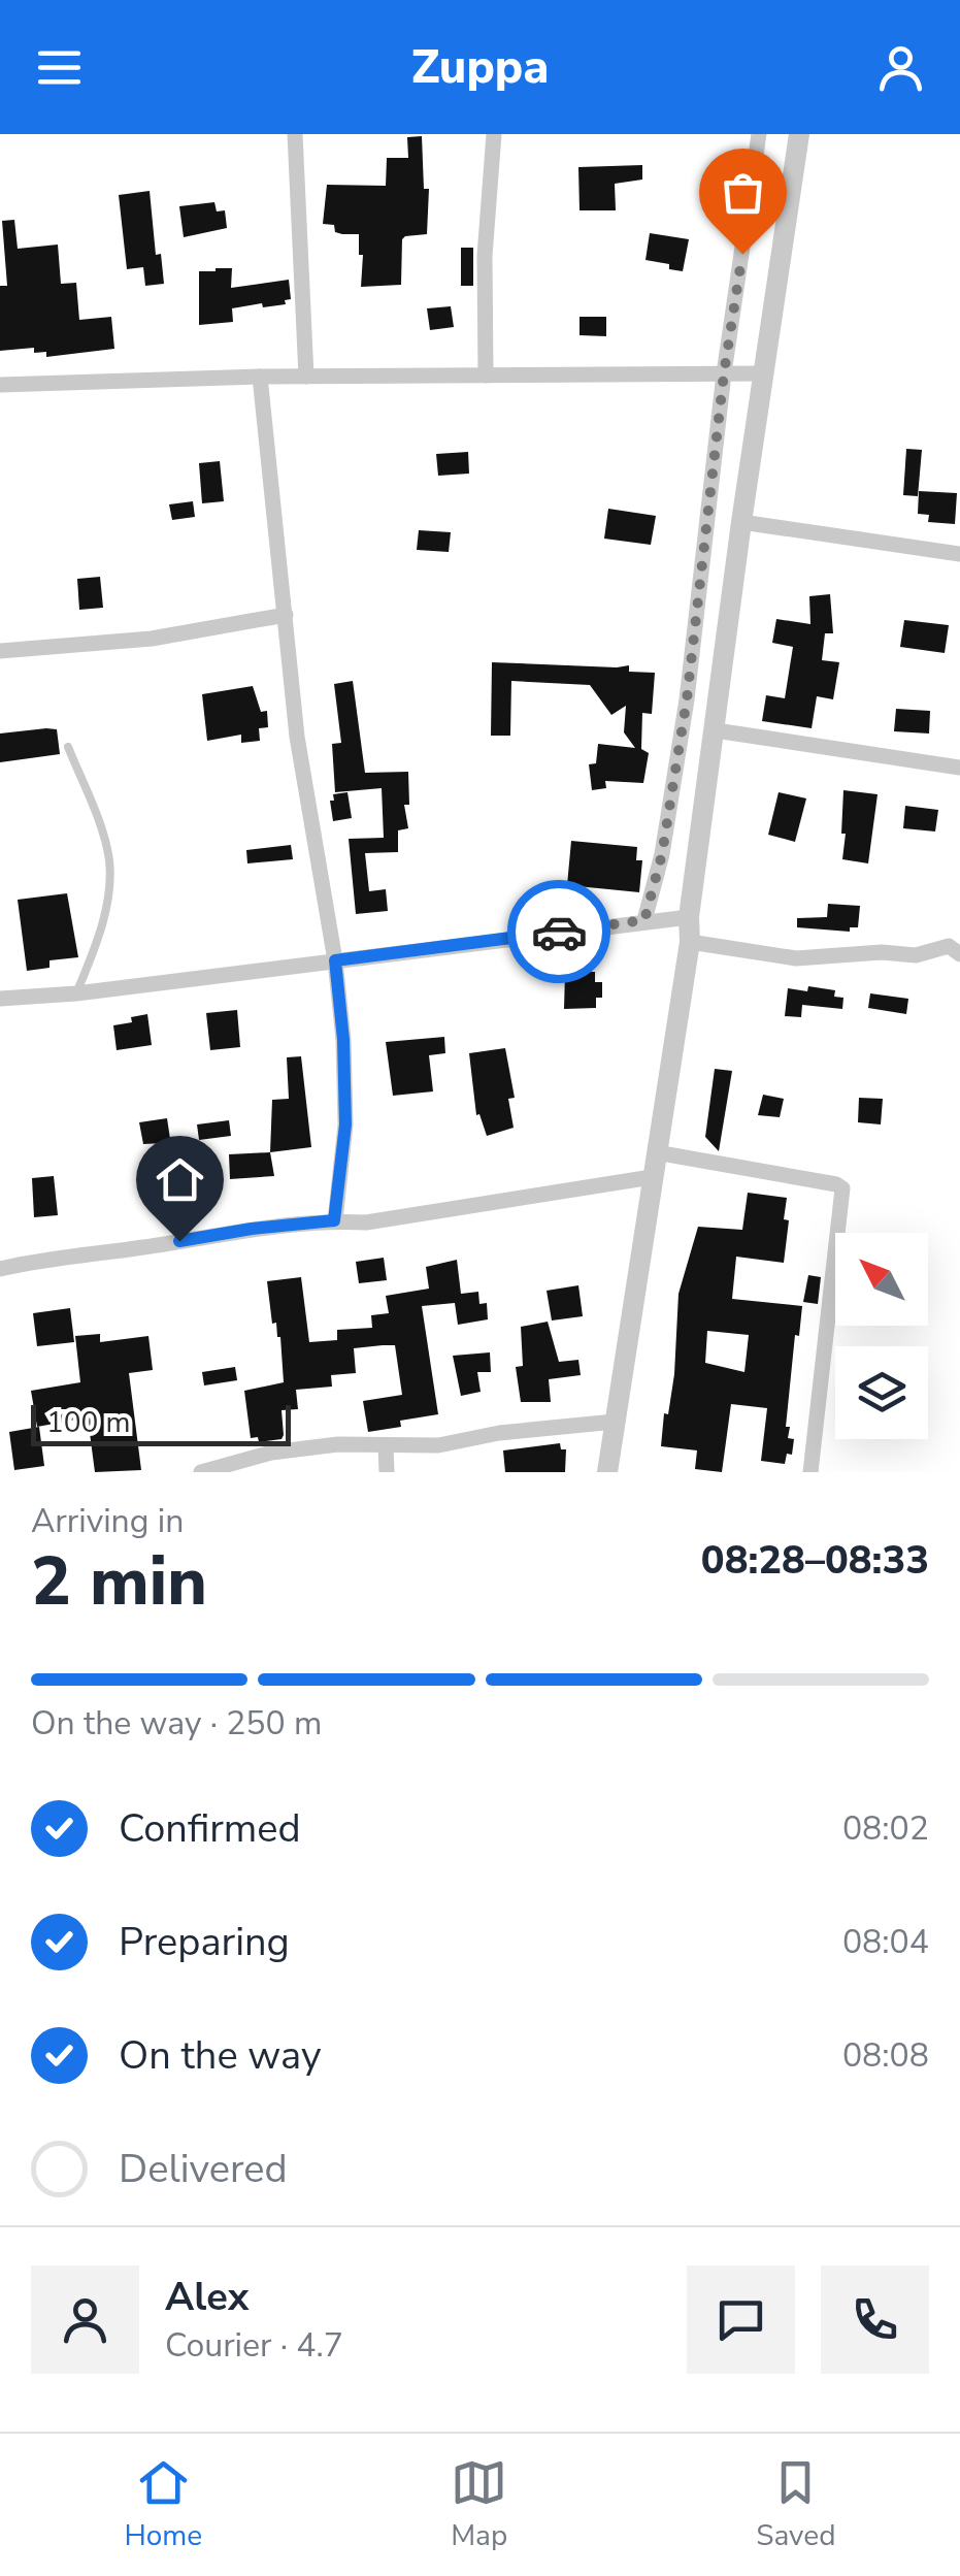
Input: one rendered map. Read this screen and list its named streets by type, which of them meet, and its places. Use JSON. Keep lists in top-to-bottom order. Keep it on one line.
{"scale_bar":"100 m","north":"top left","page":{"header":"Zuppa","scale":"100 m","heading":["2 min","Arriving in","08:28–08:33"],"panel":["Alex","Courier · 4.7"],"bar":"On the way · 250 m","list":[["Confirmed","08:02"],["Preparing","08:04"],["On the way","08:08"],"Delivered"],"tabs":["Home","Map","Saved"]}}
